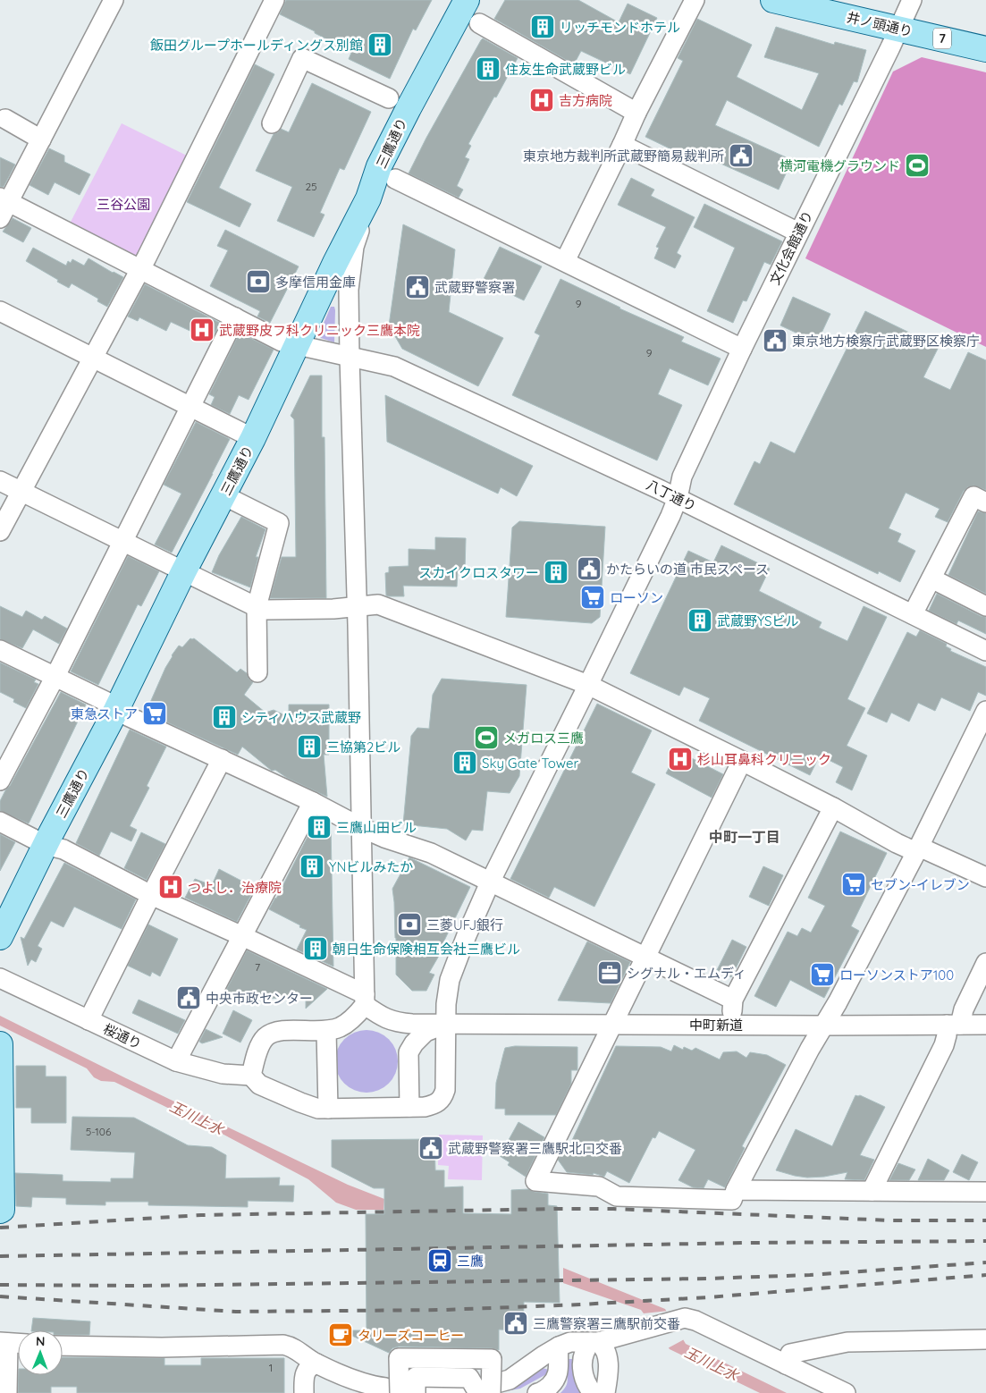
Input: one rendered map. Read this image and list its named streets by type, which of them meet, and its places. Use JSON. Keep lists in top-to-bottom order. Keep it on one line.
{"streets":{"main road":["井ノ頭通り","7","三鷹通り"],"street":["文化会館通り","八丁通り","中町新道","桜通り"]},"crossings":[["井ノ頭通り","文化会館通り"],["三鷹通り","八丁通り"],["文化会館通り","八丁通り"],["文化会館通り","中町新道"]],"districts":["中町一丁目"],"water":["玉川上水"],"parks":["三谷公園"],"places":{"building":["リッチモンドホテル","飯田グループホールディングス別館","住友生命武蔵野ビル","スカイクロスタワー","武蔵野YSビル","シティハウス武蔵野","三協第2ビル","Sky Gate Tower","三鷹山田ビル","YNビルみたか","朝日生命保険相互会社三鷹ビル"],"hospital":["吉方病院","武蔵野皮フ科クリニック三鷹本院","杉山耳鼻科クリニック","つよし．治療院"],"public building":["東京地方裁判所武蔵野簡易裁判所","武蔵野警察署","東京地方検察庁武蔵野区検察庁","かたらいの道 市民スペース","中央市政センター","武蔵野警察署三鷹駅北口交番","三鷹警察署三鷹駅前交番"],"sports":["横河電機グラウンド","メガロス三鷹"],"bank":["多摩信用金庫","三菱UFJ銀行"],"supermarket":["ローソン","東急ストア","セブン-イレブン","ローソンストア100"],"office":["シグナル・エムディ"],"station":["三鷹"],"cafe":["タリーズコーヒー"]},"house_numbers":["25","9","9","7","5-106","1"],"north":"top"}
